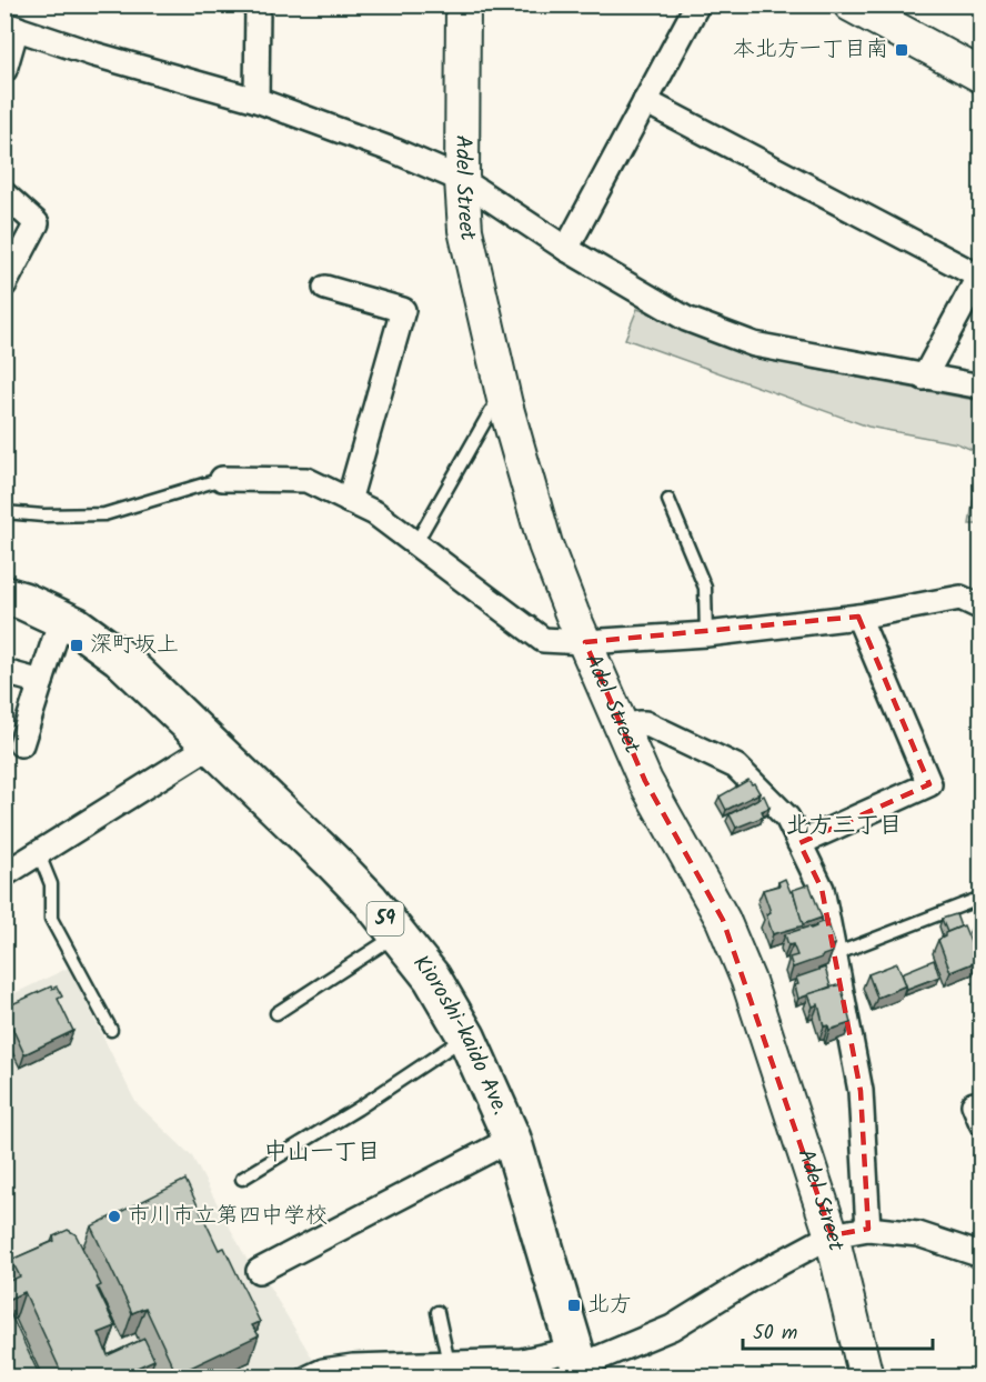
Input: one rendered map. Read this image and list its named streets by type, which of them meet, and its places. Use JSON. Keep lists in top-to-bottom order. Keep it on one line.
{"streets":{"main road":["59","Kioroshi-kaido Ave."],"street":["Adel Street"]},"districts":["北方三丁目","中山一丁目"],"places":{"transit":["本北方一丁目南","深町坂上","北方"],"other":["市川市立第四中学校"]},"scale_bar":"50 m"}
